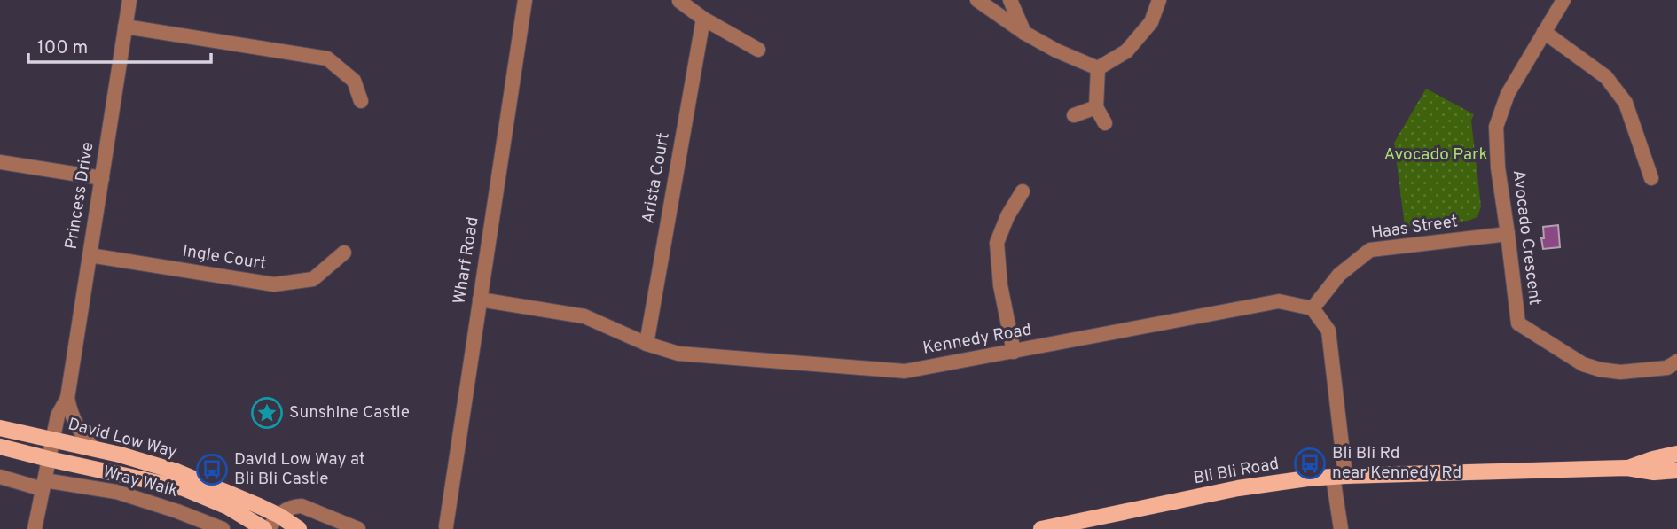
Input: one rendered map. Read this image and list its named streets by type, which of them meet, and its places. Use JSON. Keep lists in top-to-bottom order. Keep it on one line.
{"streets":{"main road":["David Low Way","Bli Bli Road"],"street":["Arista Court","Princess Drive","Haas Street","Avocado Crescent","Ingle Court","Wharf Road","Kennedy Road","Wray Walk"]},"crossings":[["Arista Court","Kennedy Road"],["Princess Drive","Ingle Court"],["Princess Drive","David Low Way"],["Princess Drive","Wray Walk"],["Haas Street","Avocado Crescent"],["Haas Street","Kennedy Road"],["Wharf Road","Kennedy Road"]],"parks":["Avocado Park"],"places":{"place":["Sunshine Castle"],"bus stop":["Bli Bli Rd near Kennedy Rd","David Low Way at Bli Bli Castle"]},"scale_bar":"100 m"}
